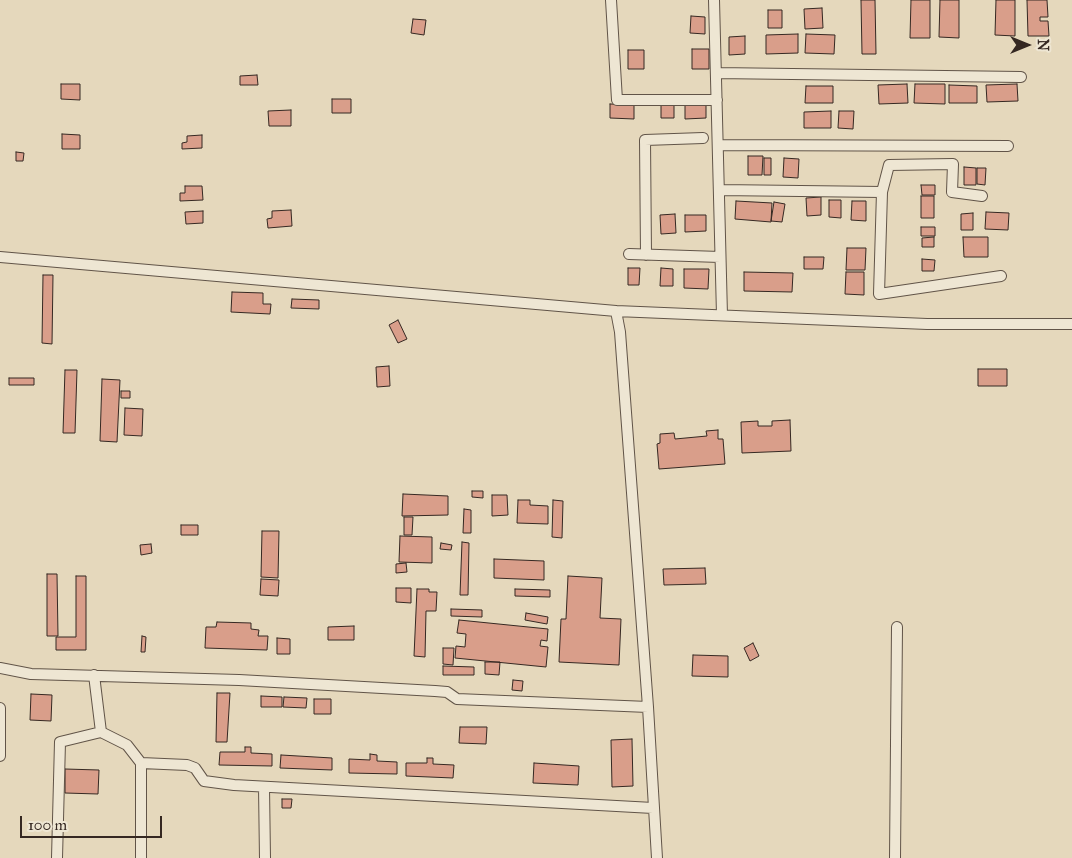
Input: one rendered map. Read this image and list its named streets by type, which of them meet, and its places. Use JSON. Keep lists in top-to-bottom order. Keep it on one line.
{"scale_bar":"100 m","north":"right"}
